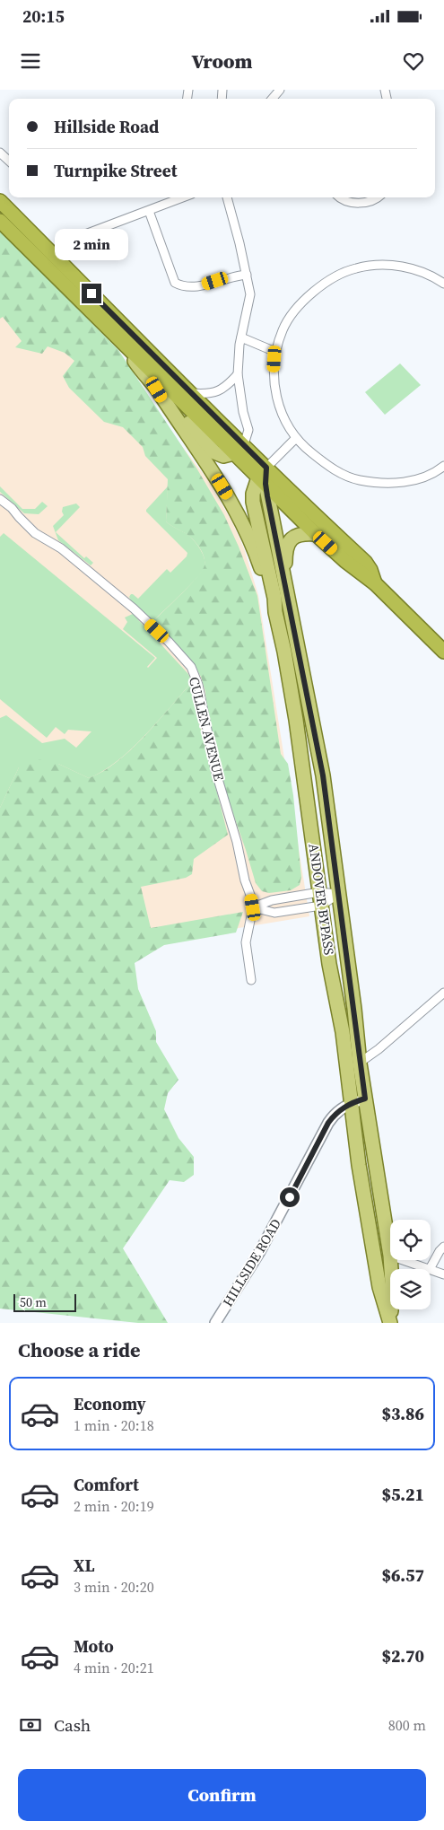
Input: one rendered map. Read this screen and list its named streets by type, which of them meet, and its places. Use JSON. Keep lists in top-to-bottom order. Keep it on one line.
{"streets":{"main road":["ANDOVER BYPASS"],"street":["CULLEN AVENUE","HILLSIDE ROAD"]},"crossings":[["ANDOVER BYPASS","HILLSIDE ROAD"]],"scale_bar":"50 m","page":{"status":"20:15","header":"Vroom","banner":["Hillside Road","Turnpike Street"],"bubble":"2 min","scale":"50 m","heading":"Choose a ride","list":[{"name":"Economy","note":"1 min · 20:18","value":"$3.86"},{"name":"Comfort","note":"2 min · 20:19","value":"$5.21"},{"name":"XL","note":"3 min · 20:20","value":"$6.57"},{"name":"Moto","note":"4 min · 20:21","value":"$2.70"}],"pay":["Cash","800 m"],"buttons":"Confirm"}}
